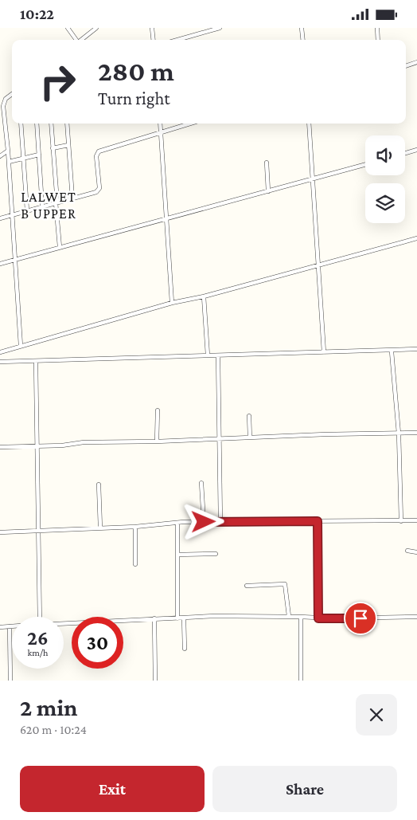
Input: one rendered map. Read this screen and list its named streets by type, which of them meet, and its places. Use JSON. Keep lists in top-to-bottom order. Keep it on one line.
{"districts":["LALWET B UPPER"],"page":{"status":"10:22","turn":["280 m","Turn right"],"speed":"26 km/h","limit":"30","heading":["2 min","620 m · 10:24"],"buttons":["Exit","Share"]}}
